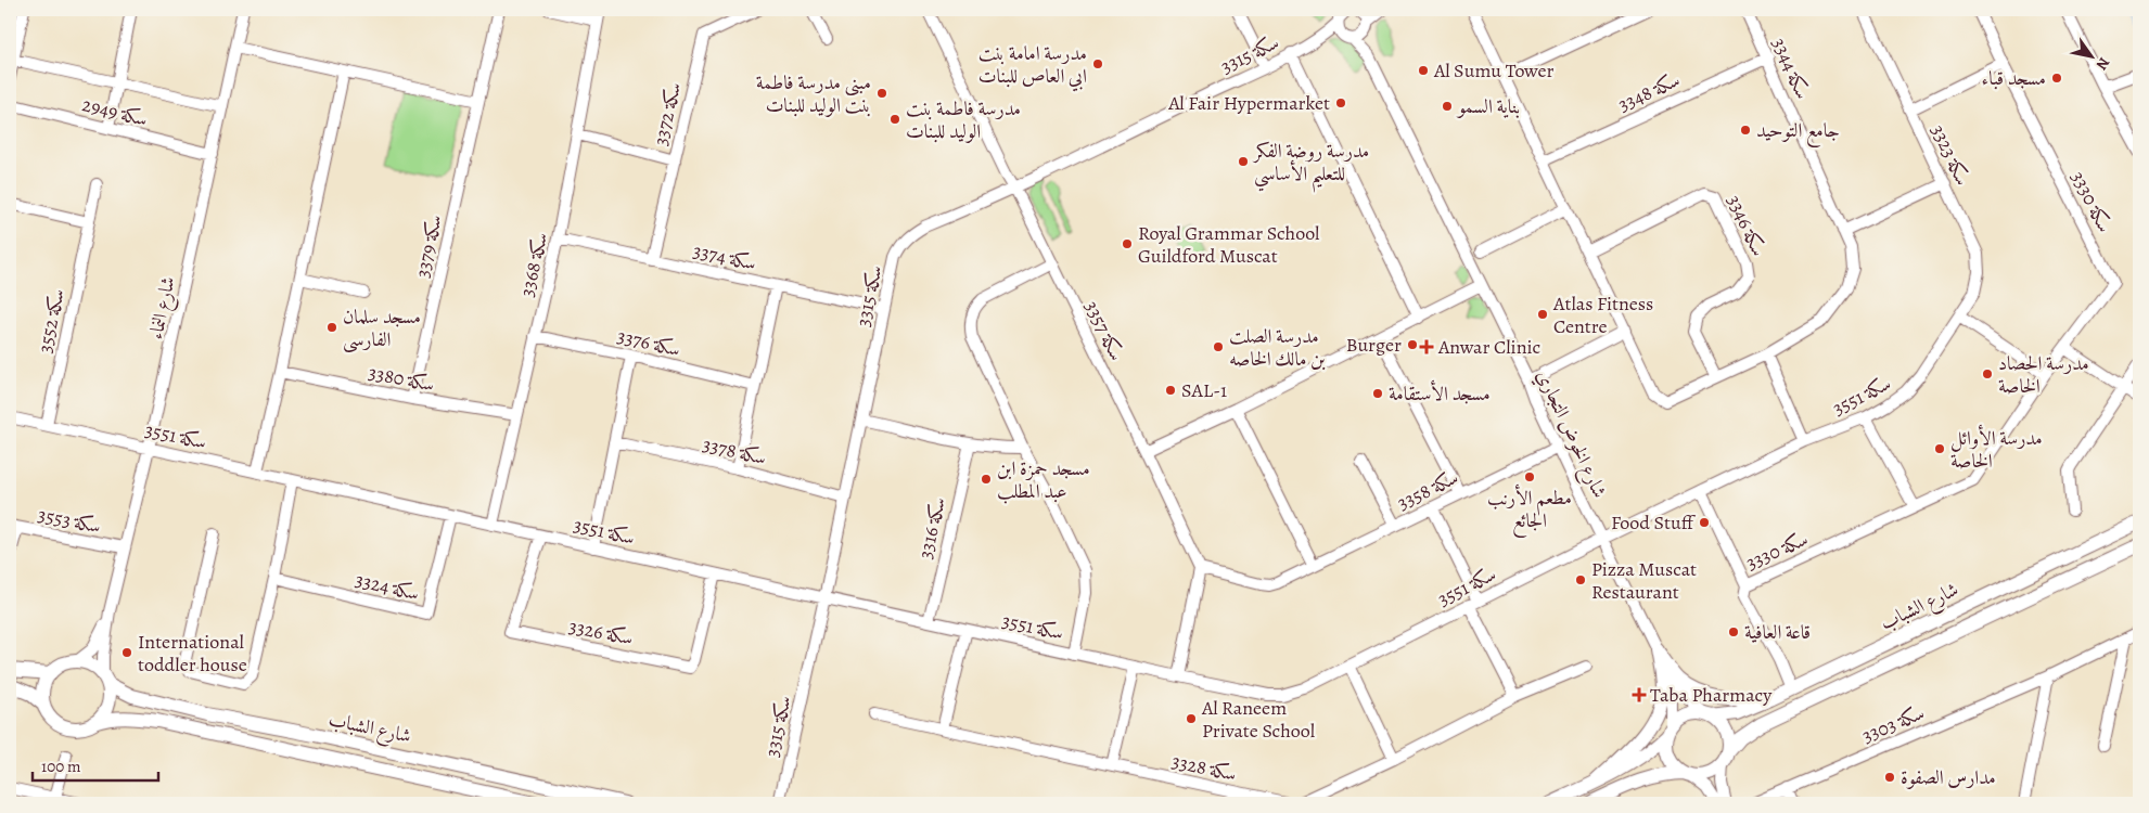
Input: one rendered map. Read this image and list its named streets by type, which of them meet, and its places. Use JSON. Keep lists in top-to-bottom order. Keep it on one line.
{"streets":{"main road":["شارع الشباب"],"street":["سكة 3315","سكة 3344","سكة 3348","سكة 2949","سكة 3372","سكة 3323","سكة 3330","سكة 3346","سكة 3379","سكة 3374","سكة 3368","شارع النماء","سكة 3552","سكة 3357","سكة 3376","سكة 3380","سكة 3551","شارع الخوض التجاري","سكة 3378","سكة 3358","سكة 3553","سكة 3316","سكة 3324","سكة 3326","سكة 3303","سكة 3328"]},"crossings":[["سكة 3315","سكة 3374"],["سكة 3315","سكة 3357"],["سكة 3315","سكة 3551"],["سكة 3315","شارع الخوض التجاري"],["سكة 3315","سكة 3378"],["سكة 3344","سكة 3348"],["سكة 3344","سكة 3346"],["سكة 2949","شارع النماء"],["سكة 3372","سكة 3374"],["سكة 3323","سكة 3551"],["سكة 3330","سكة 3551"],["سكة 3379","سكة 3380"],["سكة 3374","سكة 3368"],["سكة 3368","سكة 3376"],["سكة 3368","سكة 3380"],["سكة 3368","سكة 3551"],["شارع النماء","سكة 3551"],["شارع النماء","سكة 3553"],["شارع النماء","شارع الشباب"],["سكة 3552","سكة 3551"],["سكة 3357","سكة 3358"],["سكة 3551","شارع الخوض التجاري"],["سكة 3551","سكة 3316"],["سكة 3551","سكة 3324"],["سكة 3551","سكة 3326"],["شارع الخوض التجاري","سكة 3358"],["شارع الخوض التجاري","شارع الشباب"]],"places":{"other":["مدرسة امامة بنت ابي العاص للبنات","Al Sumu Tower","مسجد قباء","مبنى مدرسة فاطمة بنت الوليد للبنات","Al Fair Hypermarket","بناية السمو","مدرسة فاطمة بنت الوليد للبنات","جامع التوحيد","مدرسة روضة الفكر للتعليم الأساسي","Royal Grammar School Guildford Muscat","Atlas Fitness Centre","مسجد سلمان الفارسى","Burger","مدرسة الصلت بن مالك الخاصه","مدرسة الحصاد الخاصة","SAL-1","مسجد الأستقامة","مدرسة الأوائل الخاصة","مطعم الأرنب الجائع","مسجد حمزة ابن عبد المطلب","Food Stuff","Pizza Muscat Restaurant","قاعة العافية","International toddler house","Al Raneem Private School","مدارس الصفوة"],"health":["Anwar Clinic","Taba Pharmacy"]},"scale_bar":"100 m","north":"bottom right"}
